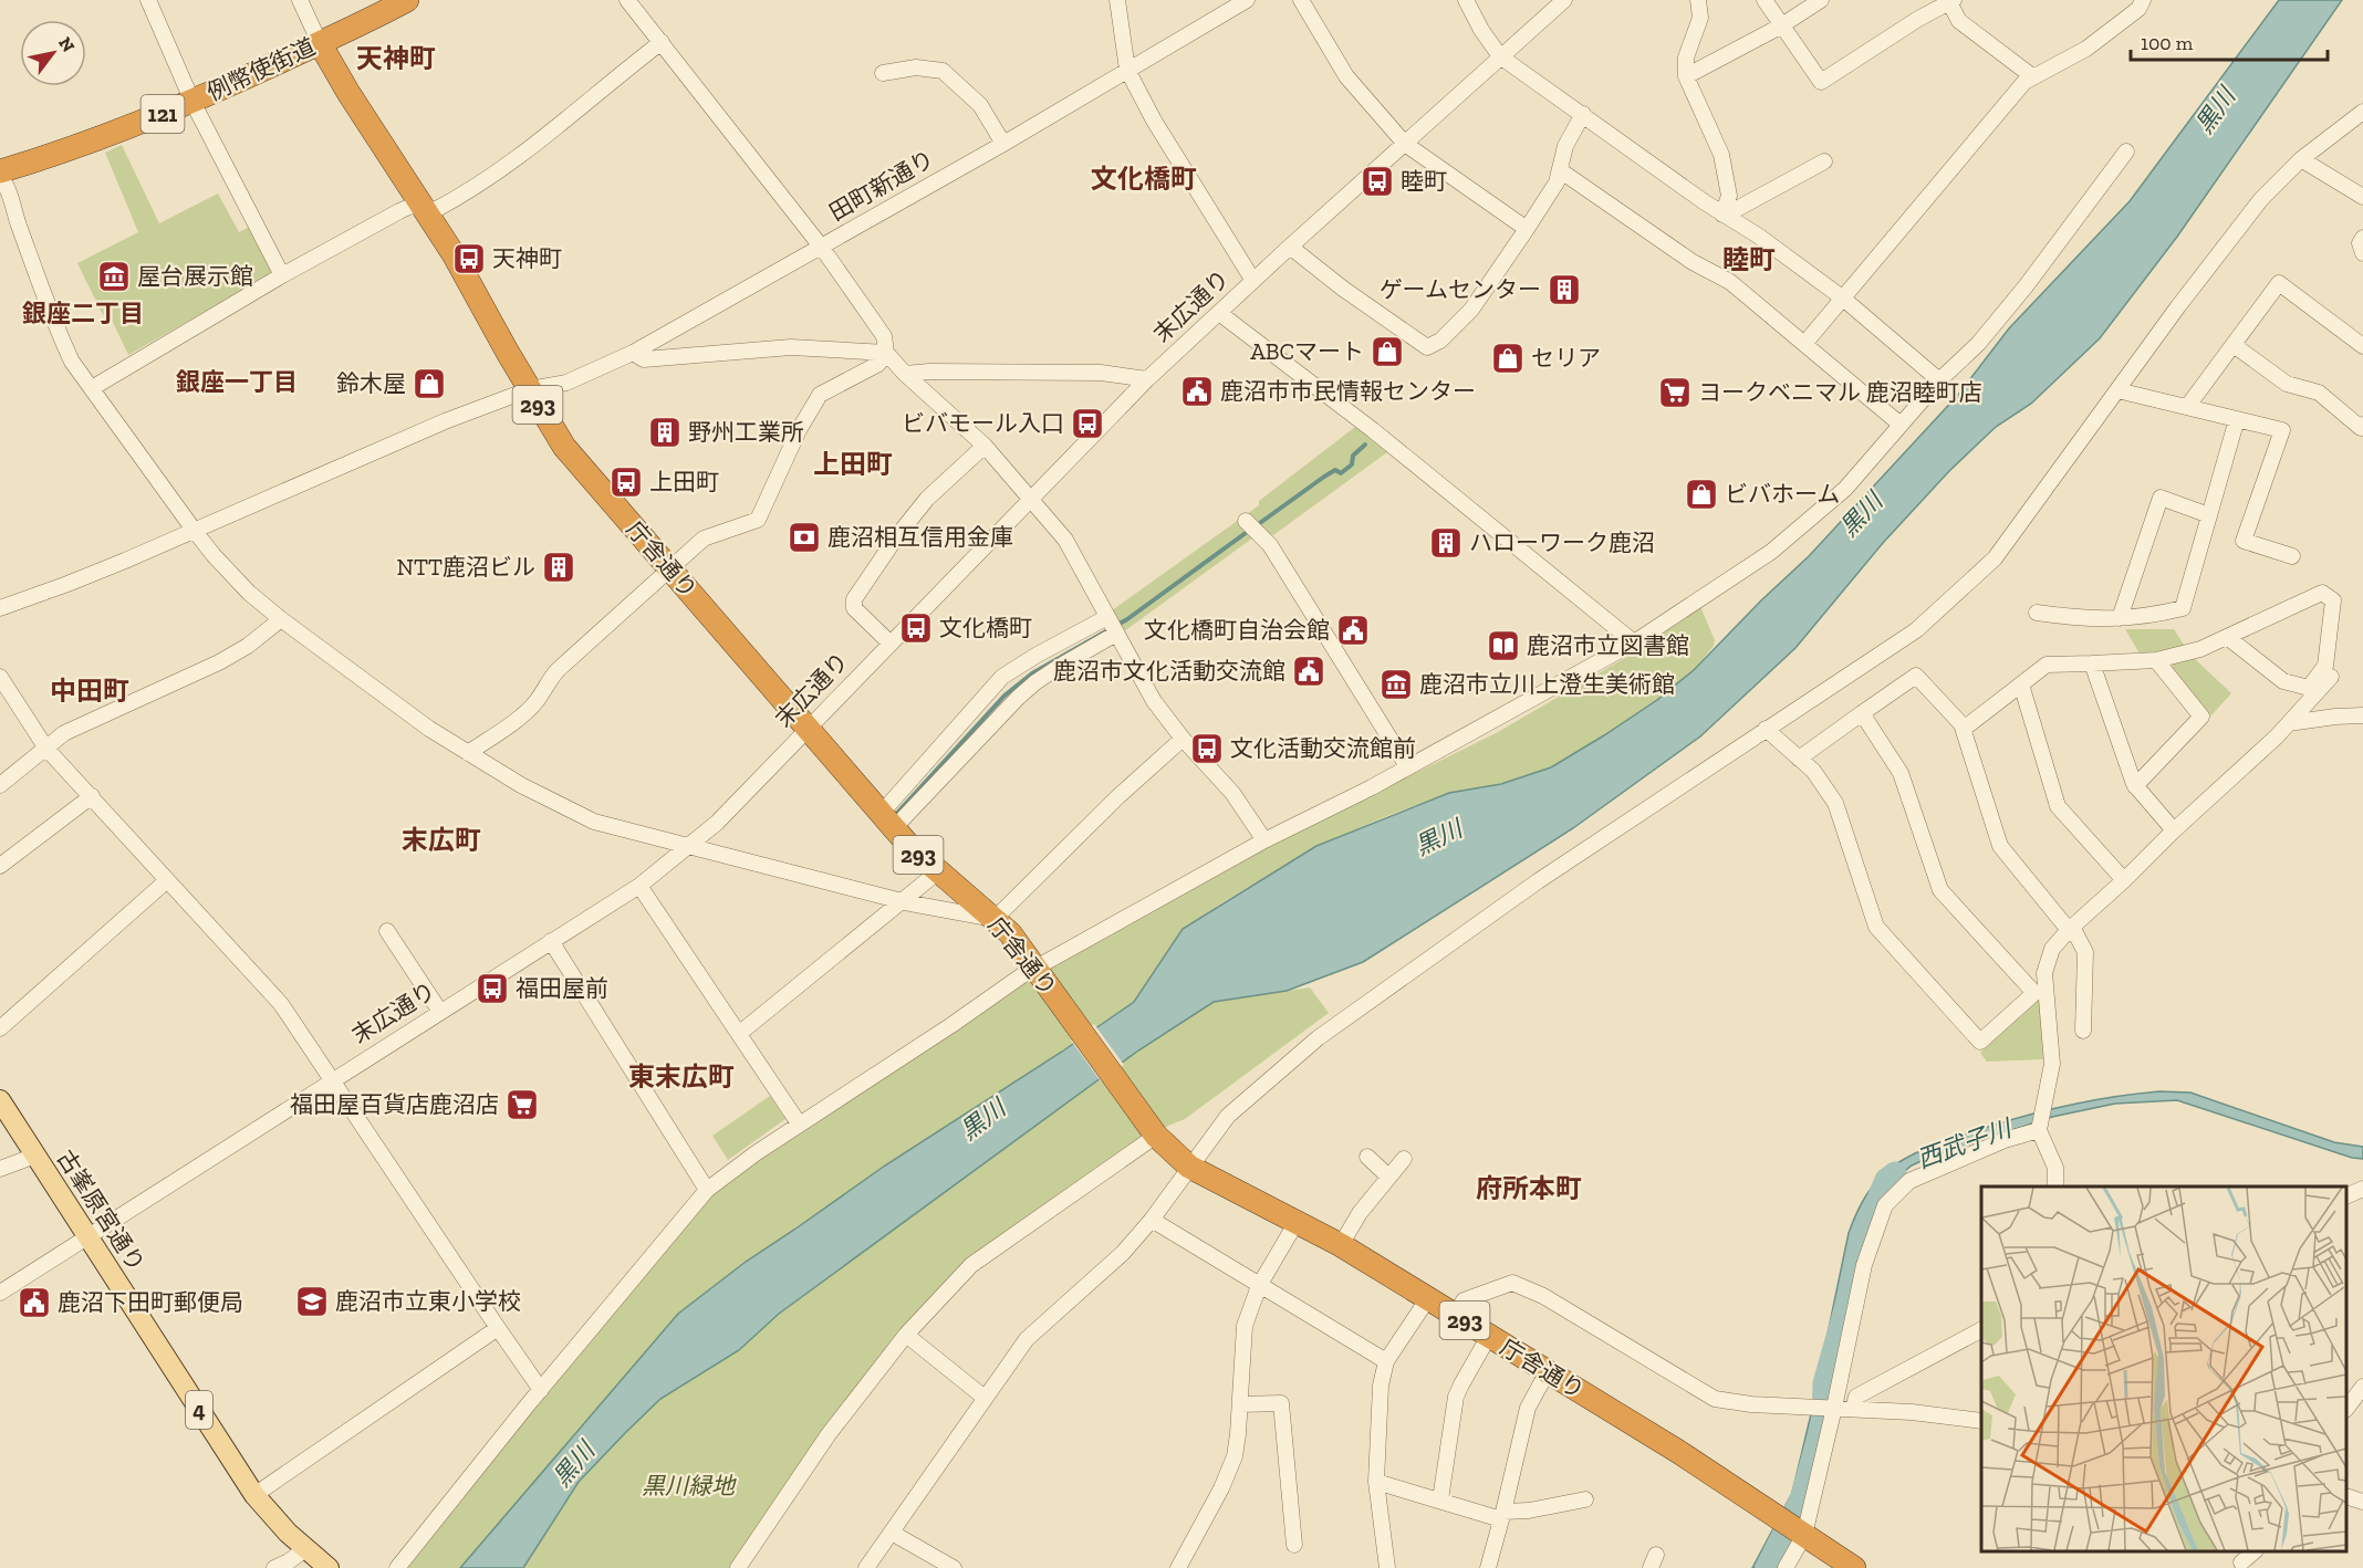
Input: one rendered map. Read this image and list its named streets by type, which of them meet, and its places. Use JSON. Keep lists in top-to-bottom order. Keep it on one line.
{"streets":{"highway":["例幣使街道","121","293","庁舎通り"],"main road":["古峯原宮通り","4"],"street":["田町新通り","末広通り"]},"crossings":[["例幣使街道","庁舎通り"],["田町新通り","庁舎通り"],["末広通り","庁舎通り"],["末広通り","古峯原宮通り"]],"districts":["天神町","文化橋町","睦町","銀座二丁目","銀座一丁目","上田町","中田町","末広町","東末広町","府所本町"],"water":["黒川","西武子川"],"parks":["黒川緑地"],"places":{"bus stop":["睦町","天神町","ビバモール入口","上田町","文化橋町","文化活動交流館前","福田屋前"],"museum":["屋台展示館","鹿沼市立川上澄生美術館"],"building":["ゲームセンター","野州工業所","ハローワーク鹿沼","NTT鹿沼ビル"],"shop":["ABCマート","セリア","鈴木屋","ビバホーム"],"public building":["鹿沼市市民情報センター","文化橋町自治会館","鹿沼市文化活動交流館","鹿沼下田町郵便局"],"supermarket":["ヨークベニマル 鹿沼睦町店","福田屋百貨店鹿沼店"],"bank":["鹿沼相互信用金庫"],"library":["鹿沼市立図書館"],"school or university":["鹿沼市立東小学校"]},"scale_bar":"100 m","north":"top right"}
